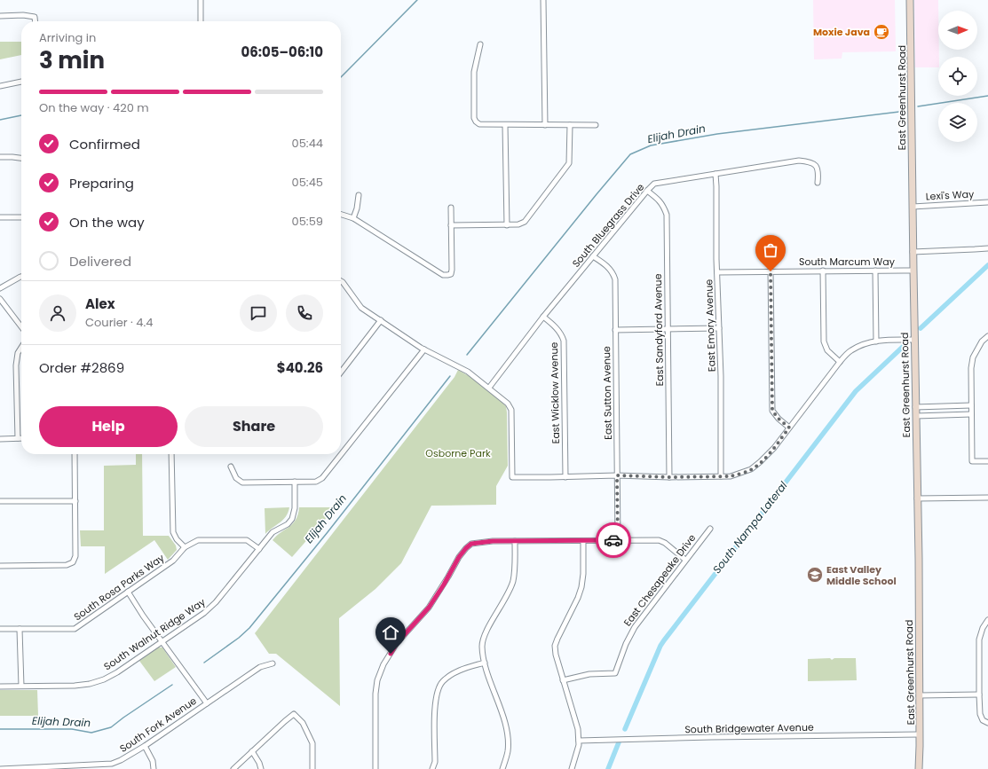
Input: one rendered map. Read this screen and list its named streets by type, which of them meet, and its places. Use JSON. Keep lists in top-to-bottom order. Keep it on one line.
{"streets":{"main road":["East Greenhurst Road"],"street":["Lexi's Way","South Bluegrass Drive","South Marcum Way","East Emory Avenue","East Sandyford Avenue","East Wicklow Avenue","East Sutton Avenue","East Chesapeake Drive","South Rosa Parks Way","South Walnut Ridge Way","South Fork Avenue","South Bridgewater Avenue"]},"crossings":[["East Greenhurst Road","Lexi's Way"],["East Greenhurst Road","South Marcum Way"],["East Greenhurst Road","South Bridgewater Avenue"],["South Bluegrass Drive","East Emory Avenue"],["South Bluegrass Drive","East Sandyford Avenue"],["South Bluegrass Drive","East Wicklow Avenue"],["South Bluegrass Drive","East Sutton Avenue"],["South Marcum Way","East Emory Avenue"],["South Rosa Parks Way","South Walnut Ridge Way"]],"water":["Elijah Drain","South Nampa Lateral"],"parks":["Osborne Park"],"places":{"cafe":["Moxie Java"],"school or university":["East Valley Middle School"]},"north":"right","page":{"heading":["3 min","Arriving in","06:05–06:10"],"panel":["Alex","Courier · 4.4","Order #2869","$40.26"],"bar":"On the way · 420 m","list":[["Confirmed","05:44"],["Preparing","05:45"],["On the way","05:59"],"Delivered"],"buttons":["Help","Share"]}}
